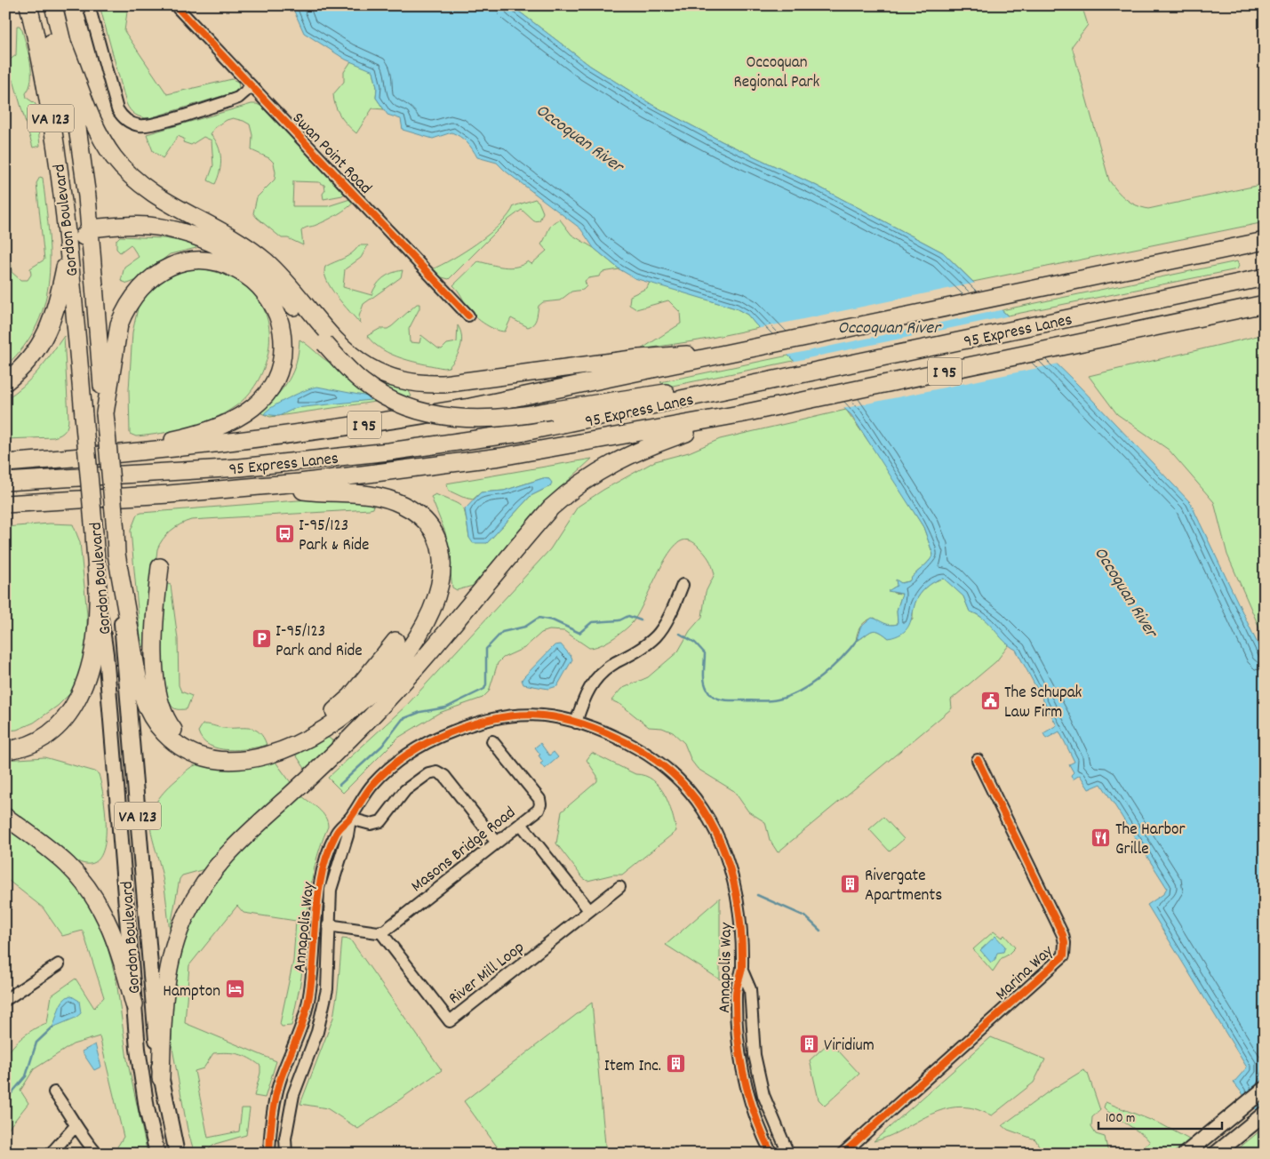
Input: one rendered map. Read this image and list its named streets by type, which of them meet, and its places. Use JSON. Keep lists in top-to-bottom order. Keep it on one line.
{"streets":{"highway":["VA 123","Gordon Boulevard","95 Express Lanes","I 95"],"street":["Swan Point Road","Masons Bridge Road","Annapolis Way","River Mill Loop","Marina Way"]},"crossings":[["Masons Bridge Road","River Mill Loop"]],"water":["Occoquan River"],"parks":["Occoquan Regional Park"],"places":{"bus stop":["I-95/123 Park & Ride"],"parking":["I-95/123 Park and Ride"],"public building":["The Schupak Law Firm"],"restaurant":["The Harbor Grille"],"building":["Rivergate Apartments","Viridium","Item Inc."],"hotel":["Hampton"]},"scale_bar":"100 m"}
